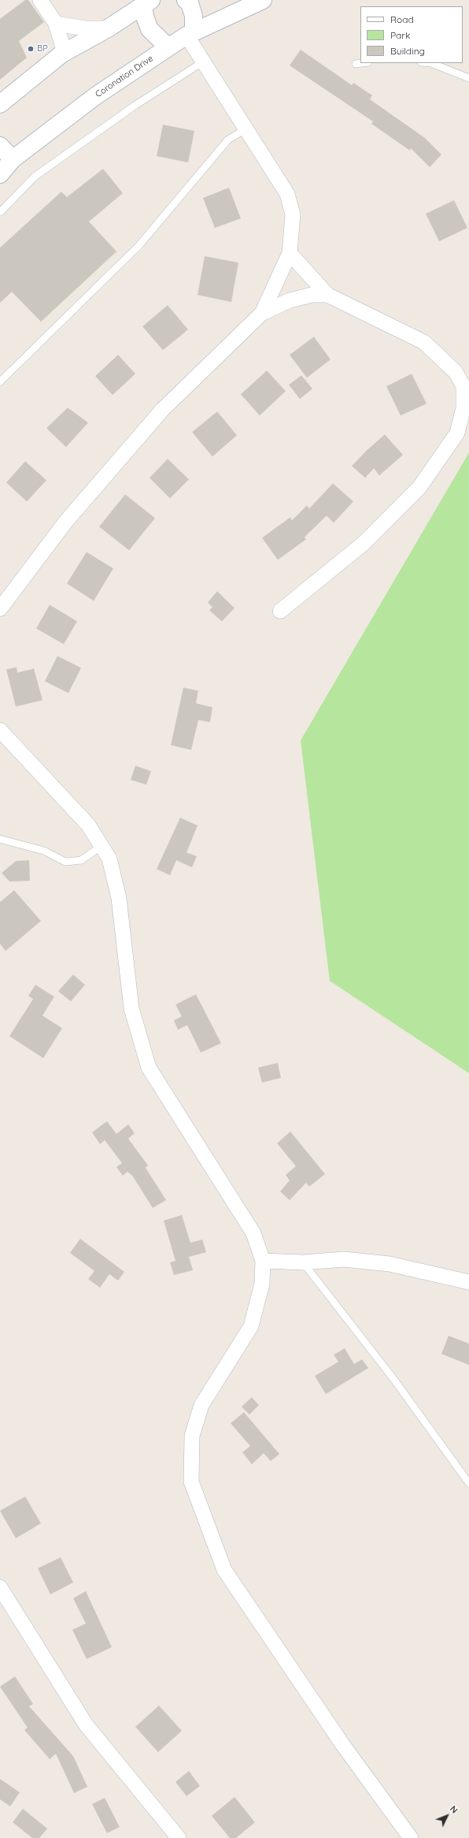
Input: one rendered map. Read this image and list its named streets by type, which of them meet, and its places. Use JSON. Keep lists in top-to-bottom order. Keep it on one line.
{"streets":{"street":["Coronation Drive"]},"places":["BP"],"legend":["Road","Park","Building"],"north":"top right"}
